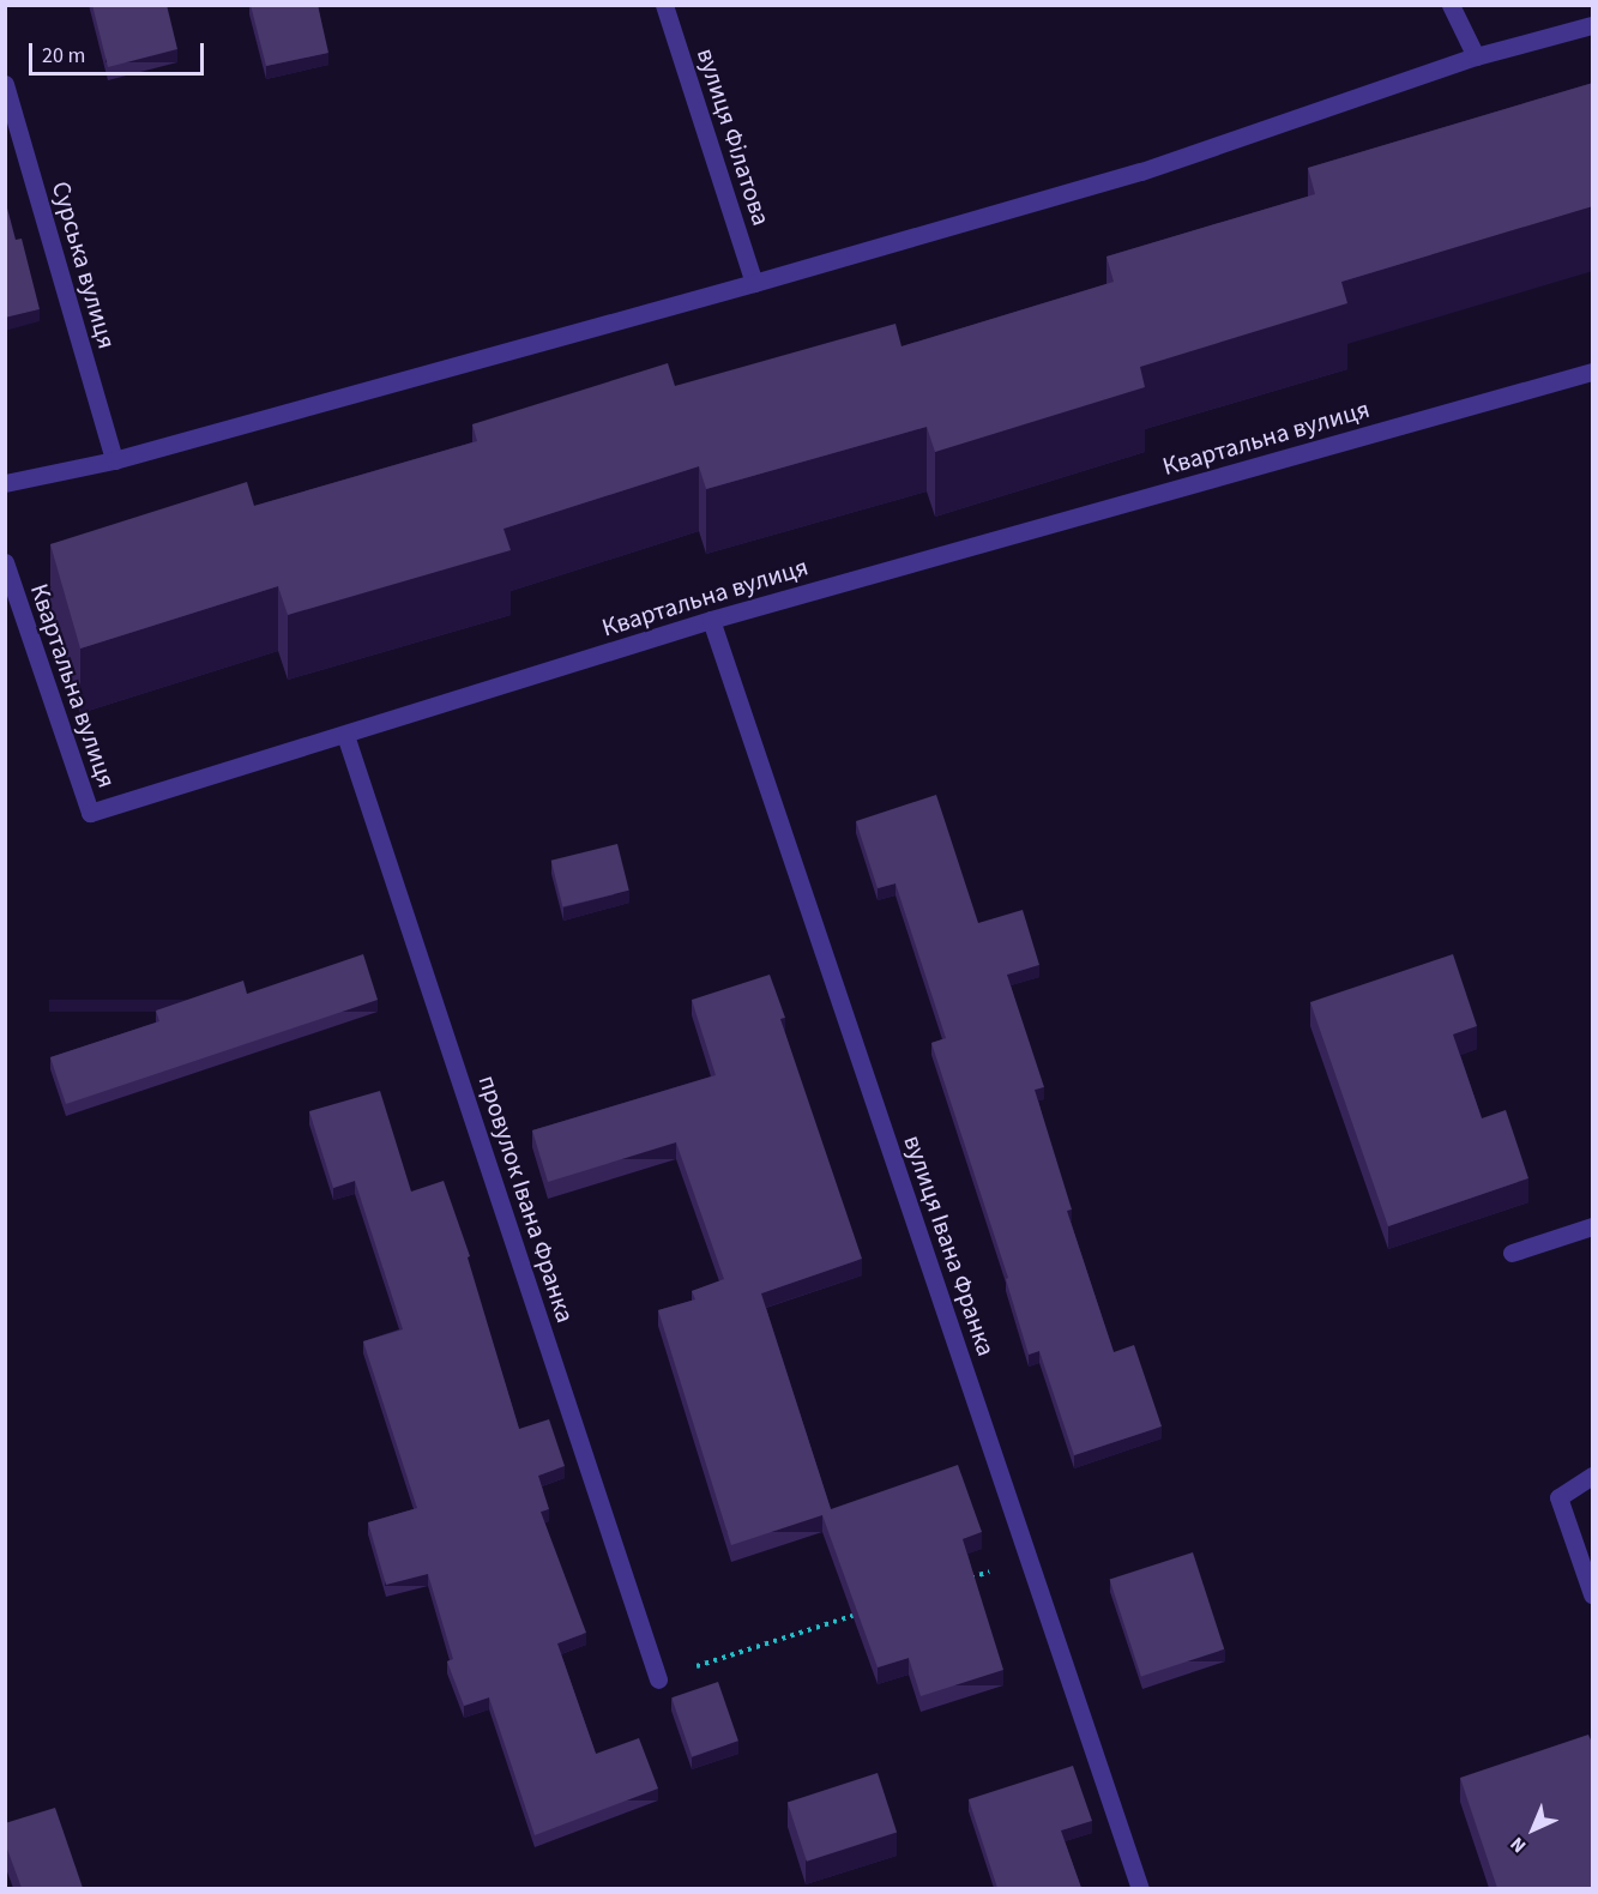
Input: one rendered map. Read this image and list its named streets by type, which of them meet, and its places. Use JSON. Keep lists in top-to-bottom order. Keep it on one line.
{"streets":{"street":["вулиця Філатова","Сурська вулиця","Квартальна вулиця","провулок Івана Франка","вулиця Івана Франка"]},"crossings":[["Квартальна вулиця","провулок Івана Франка"],["Квартальна вулиця","вулиця Івана Франка"]],"scale_bar":"20 m","north":"bottom left"}
